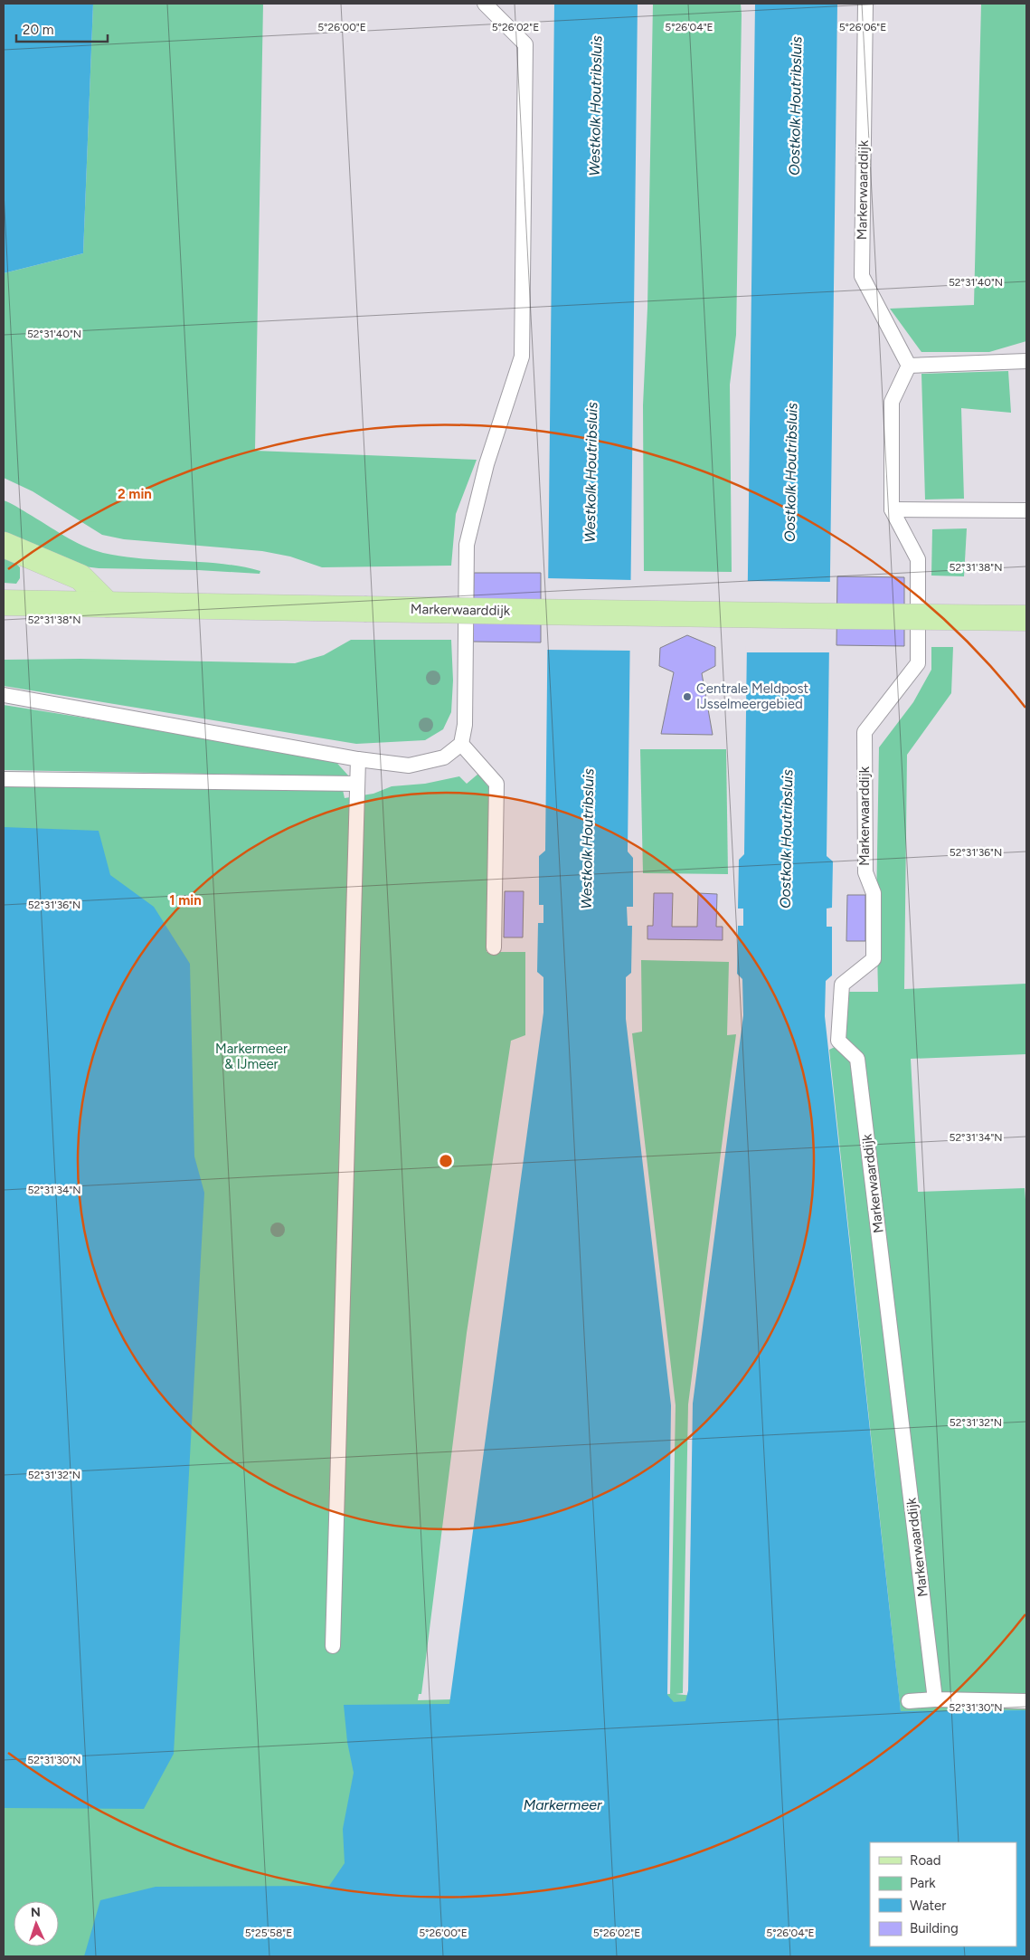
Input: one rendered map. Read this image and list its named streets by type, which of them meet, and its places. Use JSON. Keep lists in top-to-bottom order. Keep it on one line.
{"streets":{"main road":["Markerwaarddijk"]},"water":["Westkolk Houtribsluis","Oostkolk Houtribsluis","Markermeer"],"parks":["Markermeer & IJmeer"],"places":["Centrale Meldpost IJsselmeergebied"],"legend":["Road","Park","Water","Building"],"scale_bar":"20 m","north":"top","coordinates":["5°26'00\"E","5°26'02\"E","5°26'04\"E","5°26'06\"E","52°31'40\"N","52°31'38\"N","52°31'36\"N","52°31'34\"N","52°31'32\"N","52°31'30\"N","5°25'58\"E"],"rings":["2 min","1 min"]}
